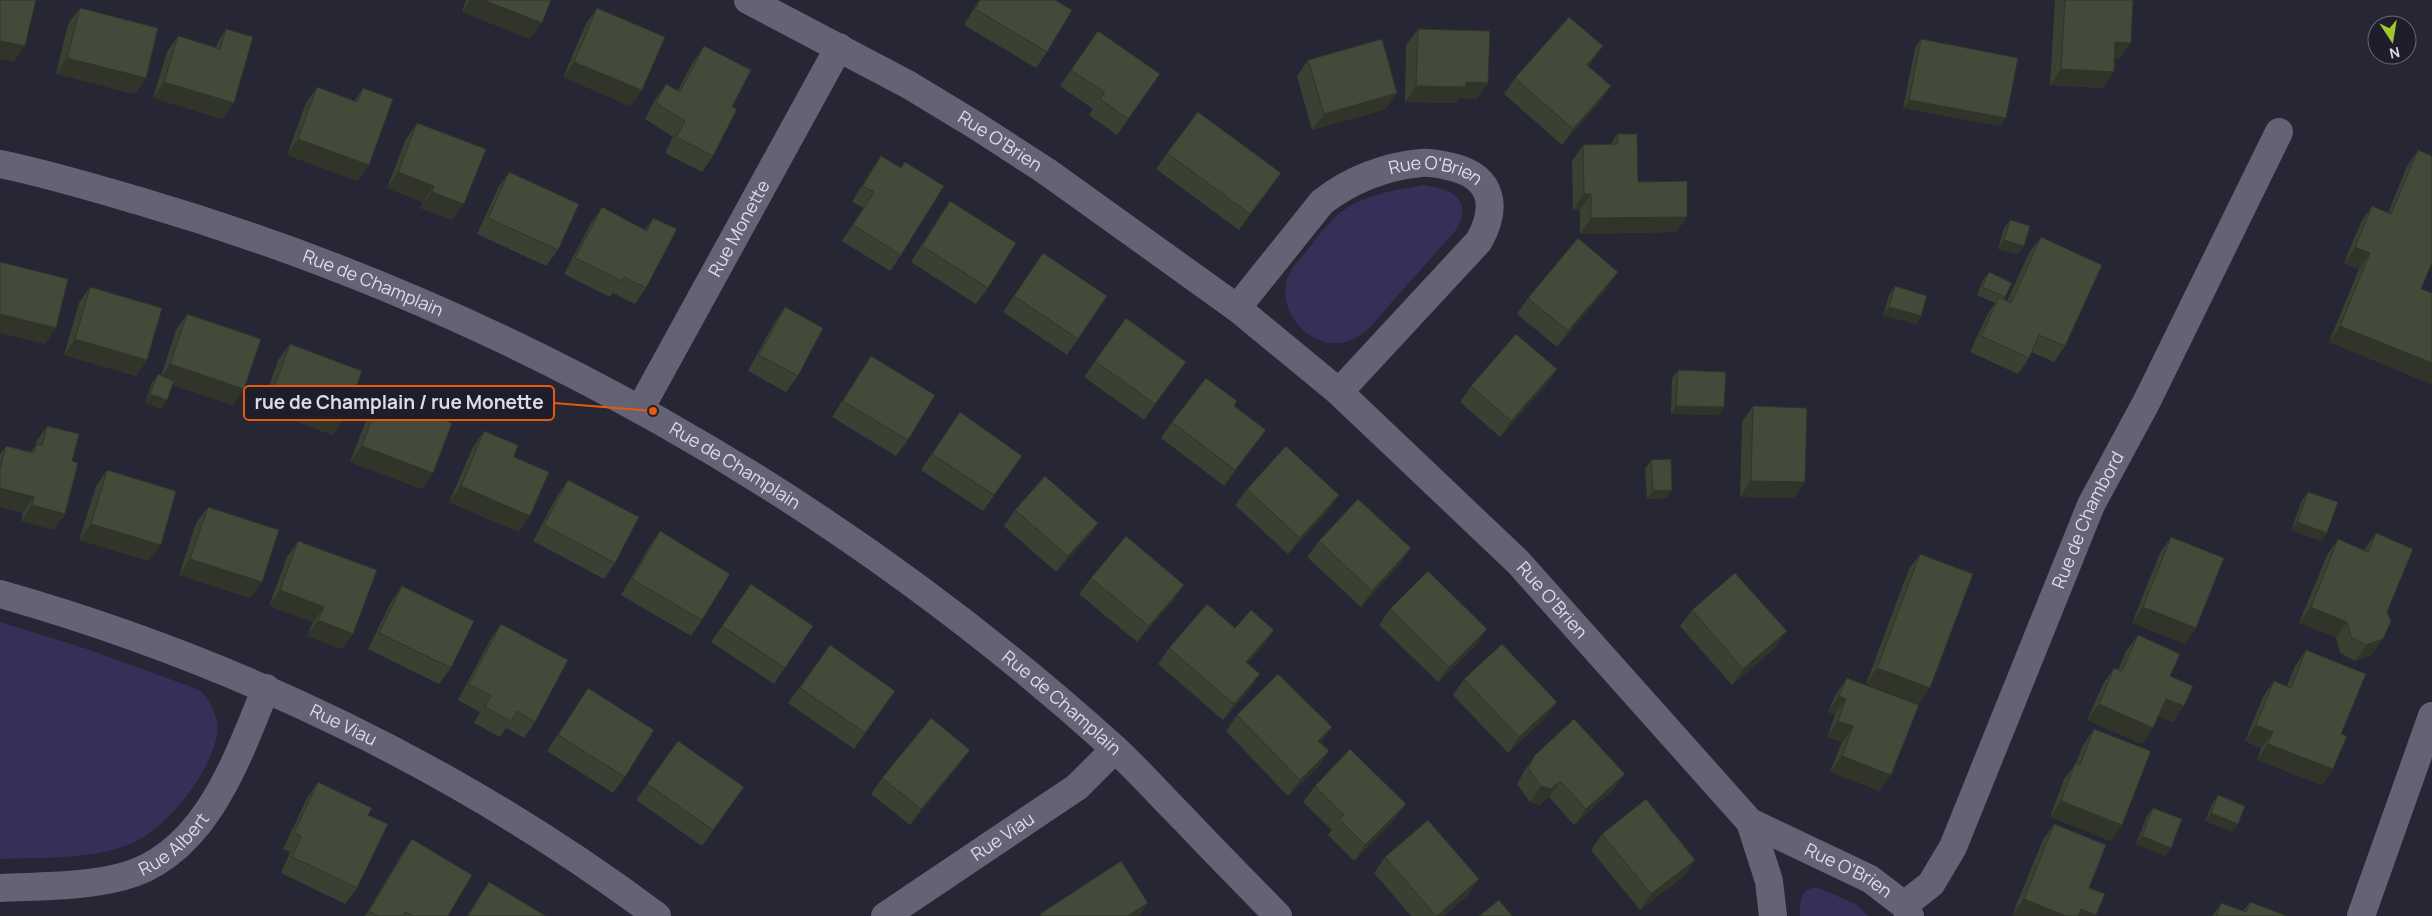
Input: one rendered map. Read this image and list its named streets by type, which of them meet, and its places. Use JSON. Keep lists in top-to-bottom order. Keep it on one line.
{"streets":{"street":["Rue O'Brien","Rue Monette","Rue de Champlain","Rue de Chambord","Rue Viau","Rue Albert"]},"crossings":[["Rue O'Brien","Rue Monette"],["Rue O'Brien","Rue de Chambord"],["Rue Monette","Rue de Champlain"],["Rue de Champlain","Rue Viau"],["Rue Viau","Rue Albert"]],"places":["rue de Champlain / rue Monette"],"north":"bottom"}
